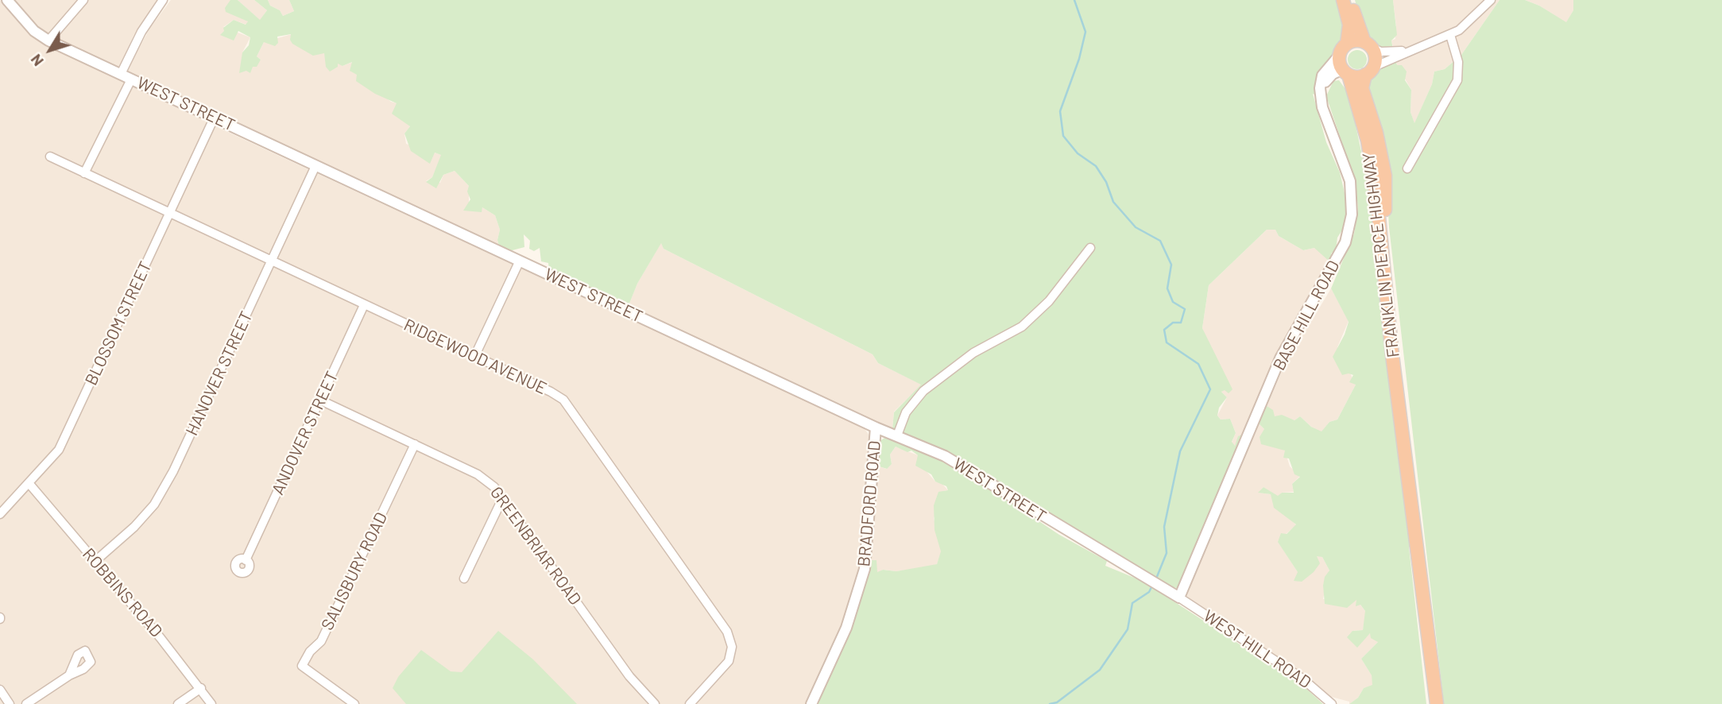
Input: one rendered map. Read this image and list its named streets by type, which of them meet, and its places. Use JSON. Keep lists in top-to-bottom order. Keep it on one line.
{"streets":{"highway":["FRANKLIN PIERCE HIGHWAY"],"street":["WEST STREET","BASE HILL ROAD","BLOSSOM STREET","RIDGEWOOD AVENUE","HANOVER STREET","ANDOVER STREET","BRADFORD ROAD","GREENBRIAR ROAD","SALISBURY ROAD","ROBBINS ROAD","WEST HILL ROAD"]},"crossings":[["WEST STREET","BASE HILL ROAD"],["WEST STREET","BLOSSOM STREET"],["WEST STREET","HANOVER STREET"],["WEST STREET","BRADFORD ROAD"],["WEST STREET","WEST HILL ROAD"],["BASE HILL ROAD","WEST HILL ROAD"],["BLOSSOM STREET","RIDGEWOOD AVENUE"],["BLOSSOM STREET","ROBBINS ROAD"],["RIDGEWOOD AVENUE","HANOVER STREET"],["RIDGEWOOD AVENUE","ANDOVER STREET"],["HANOVER STREET","ROBBINS ROAD"],["ANDOVER STREET","GREENBRIAR ROAD"],["GREENBRIAR ROAD","SALISBURY ROAD"]],"north":"bottom left"}
